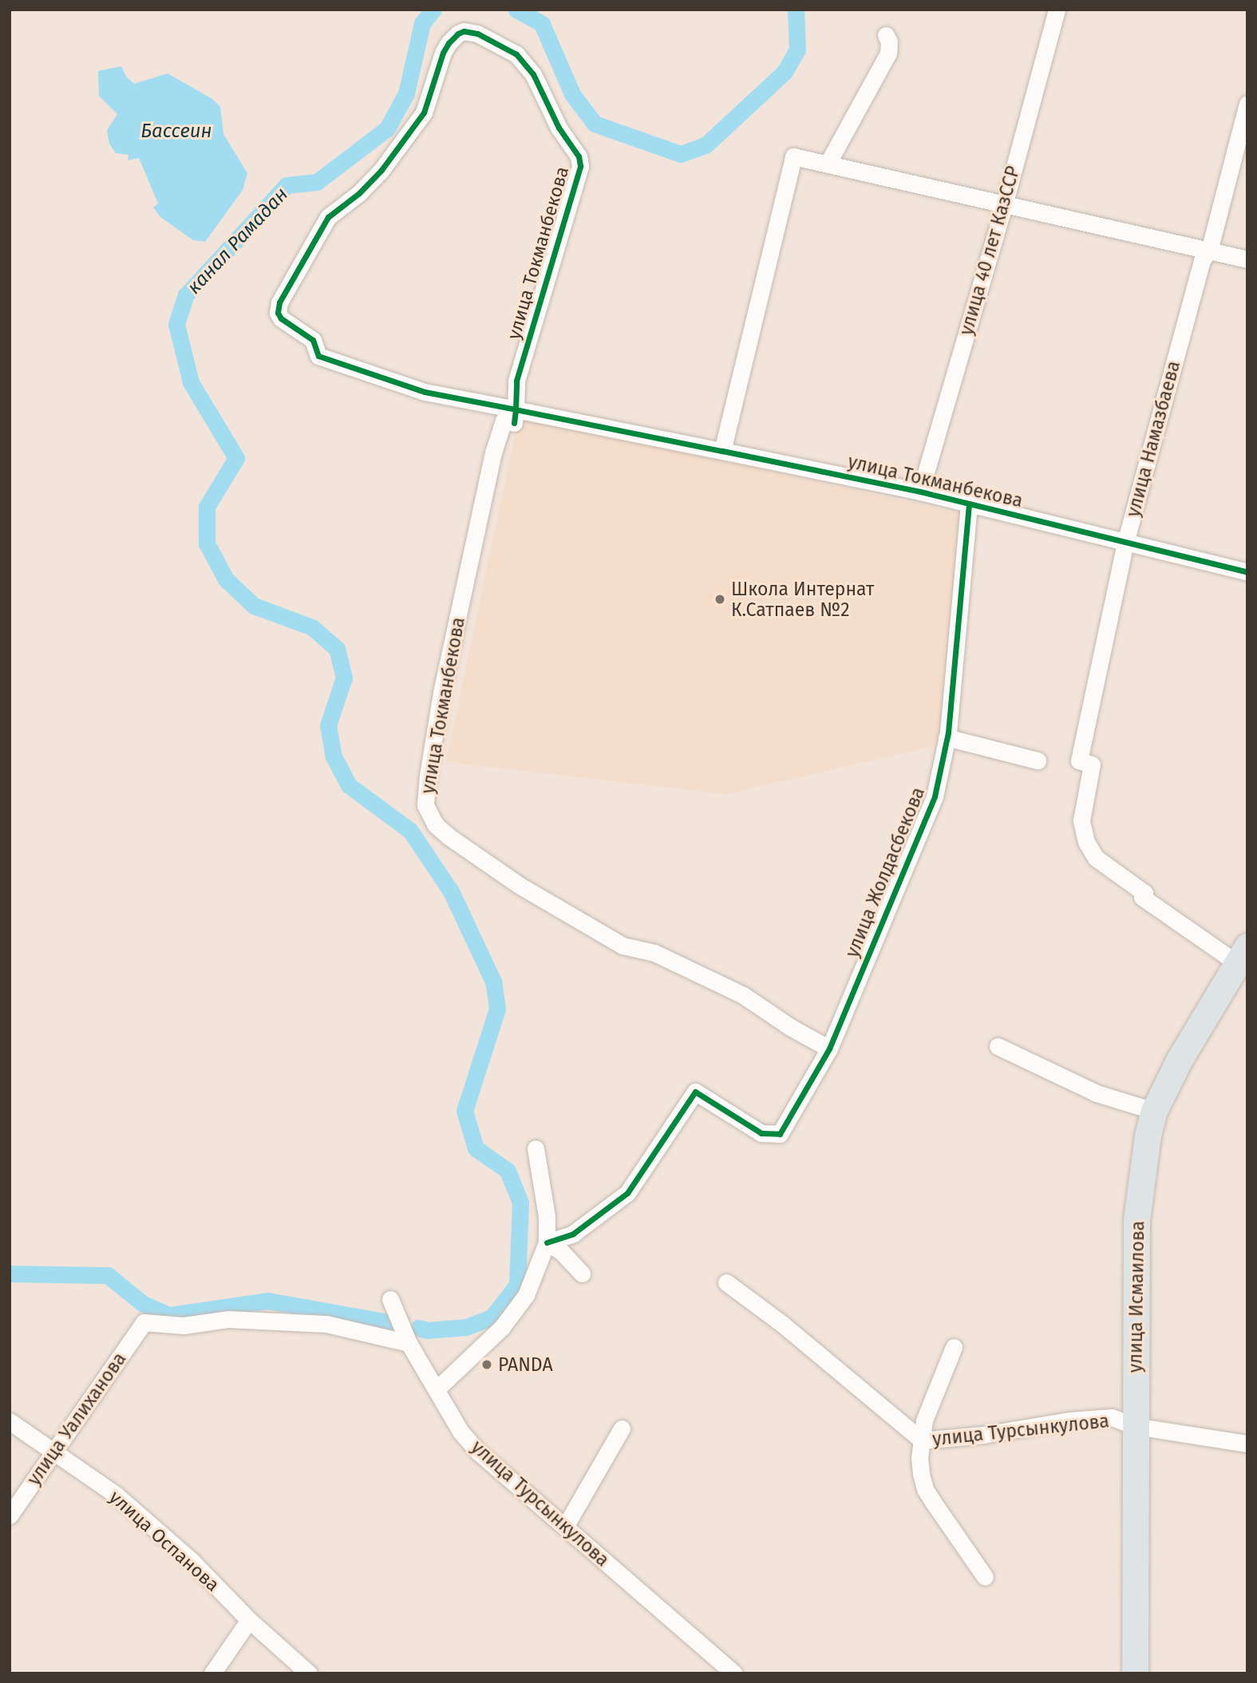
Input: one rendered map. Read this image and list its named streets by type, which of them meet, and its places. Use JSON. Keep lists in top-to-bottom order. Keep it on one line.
{"streets":{"main road":["улица Исмаилова"],"street":["улица 40 лет КазССР","улица Токманбекова","улица Намазбаева","улица Жолдасбекова","улица Уалиханова","улица Турсынкулова","улица Оспанова"]},"crossings":[["улица 40 лет КазССР","улица Токманбекова"],["улица Токманбекова","улица Намазбаева"],["улица Токманбекова","улица Жолдасбекова"],["улица Намазбаева","улица Исмаилова"],["улица Исмаилова","улица Турсынкулова"],["улица Уалиханова","улица Турсынкулова"],["улица Уалиханова","улица Оспанова"]],"water":["Бассеин","канал Рамадан"],"places":["Школа Интернат К.Сатпаев №2","PANDA"]}
